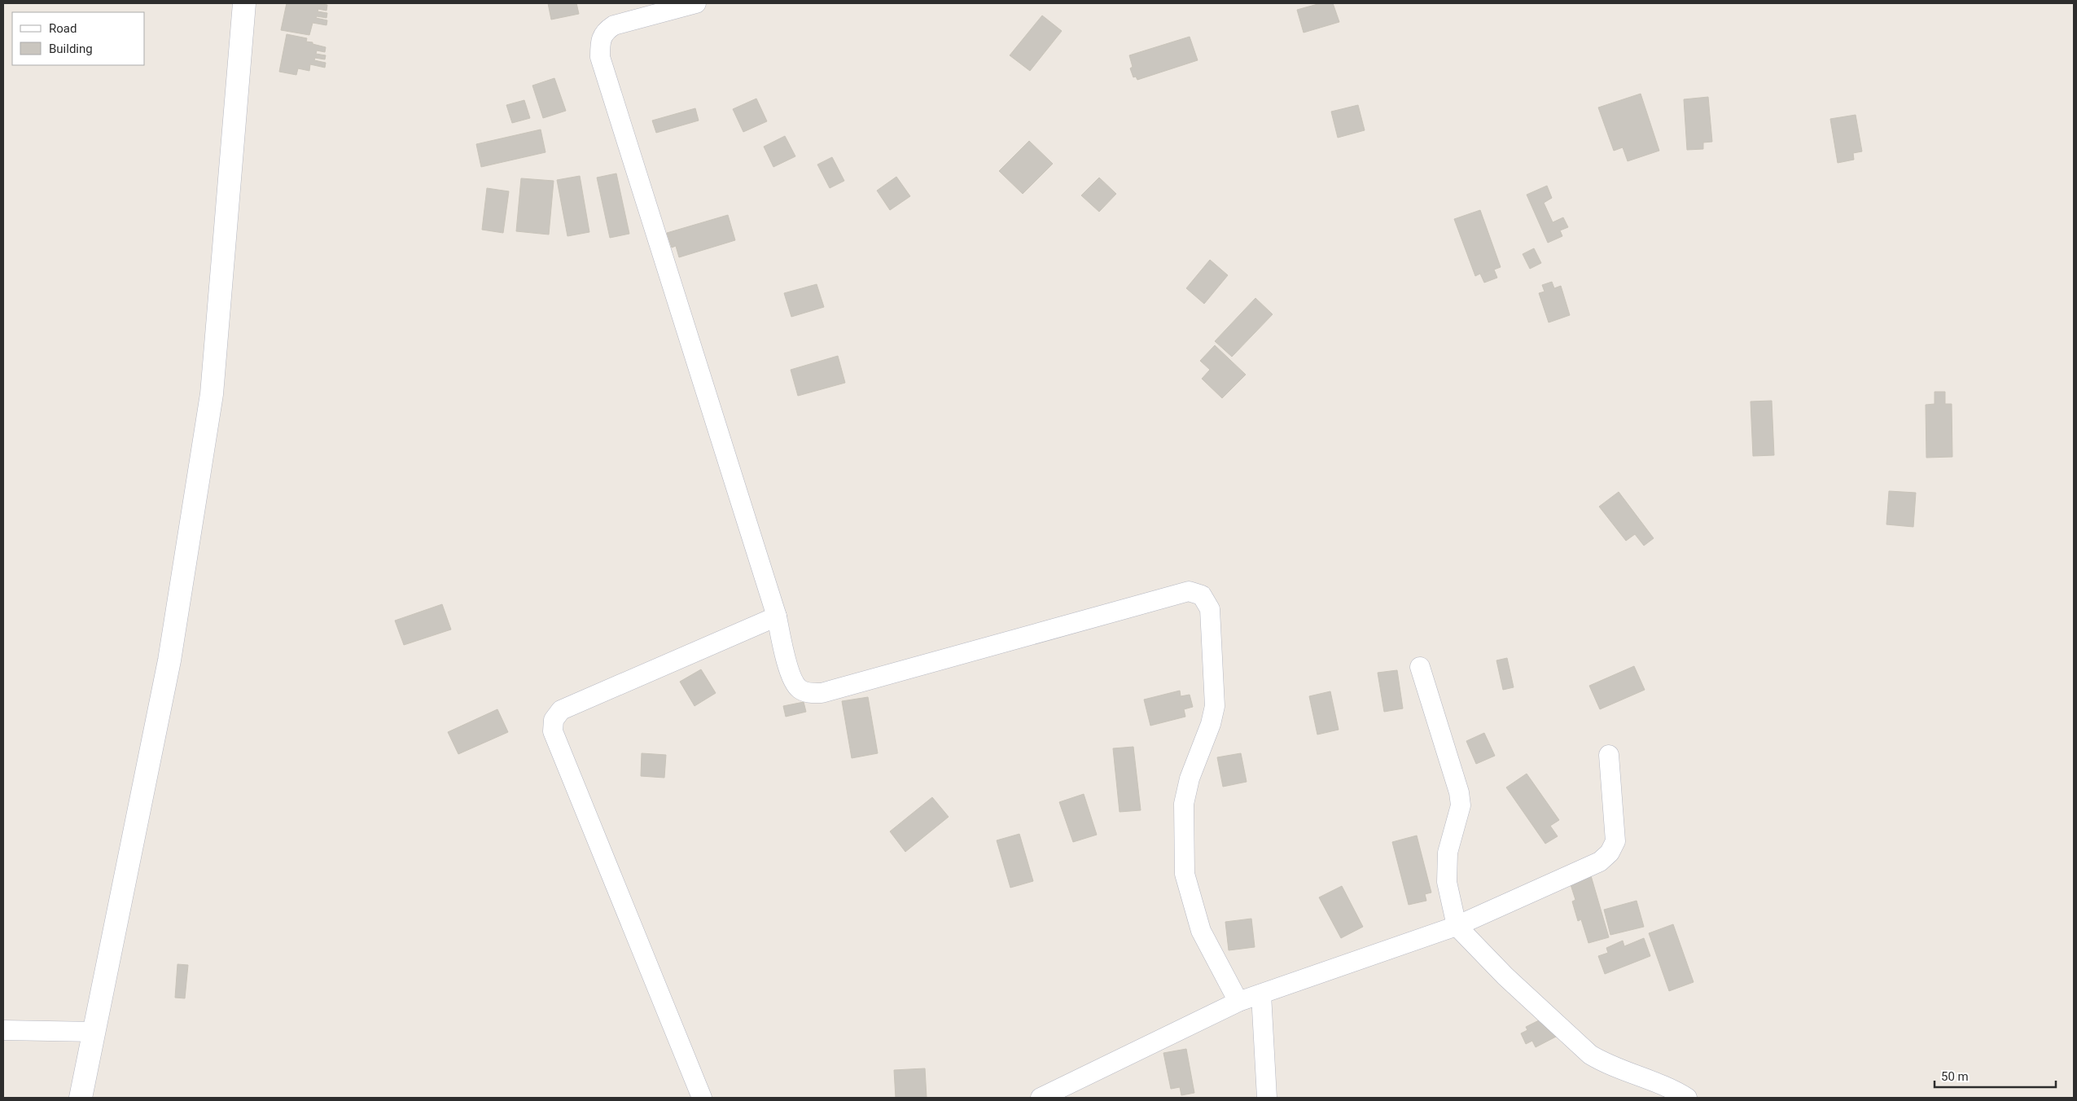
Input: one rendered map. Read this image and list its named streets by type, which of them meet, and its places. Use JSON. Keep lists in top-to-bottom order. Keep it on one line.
{"legend":["Road","Building"],"scale_bar":"50 m"}
